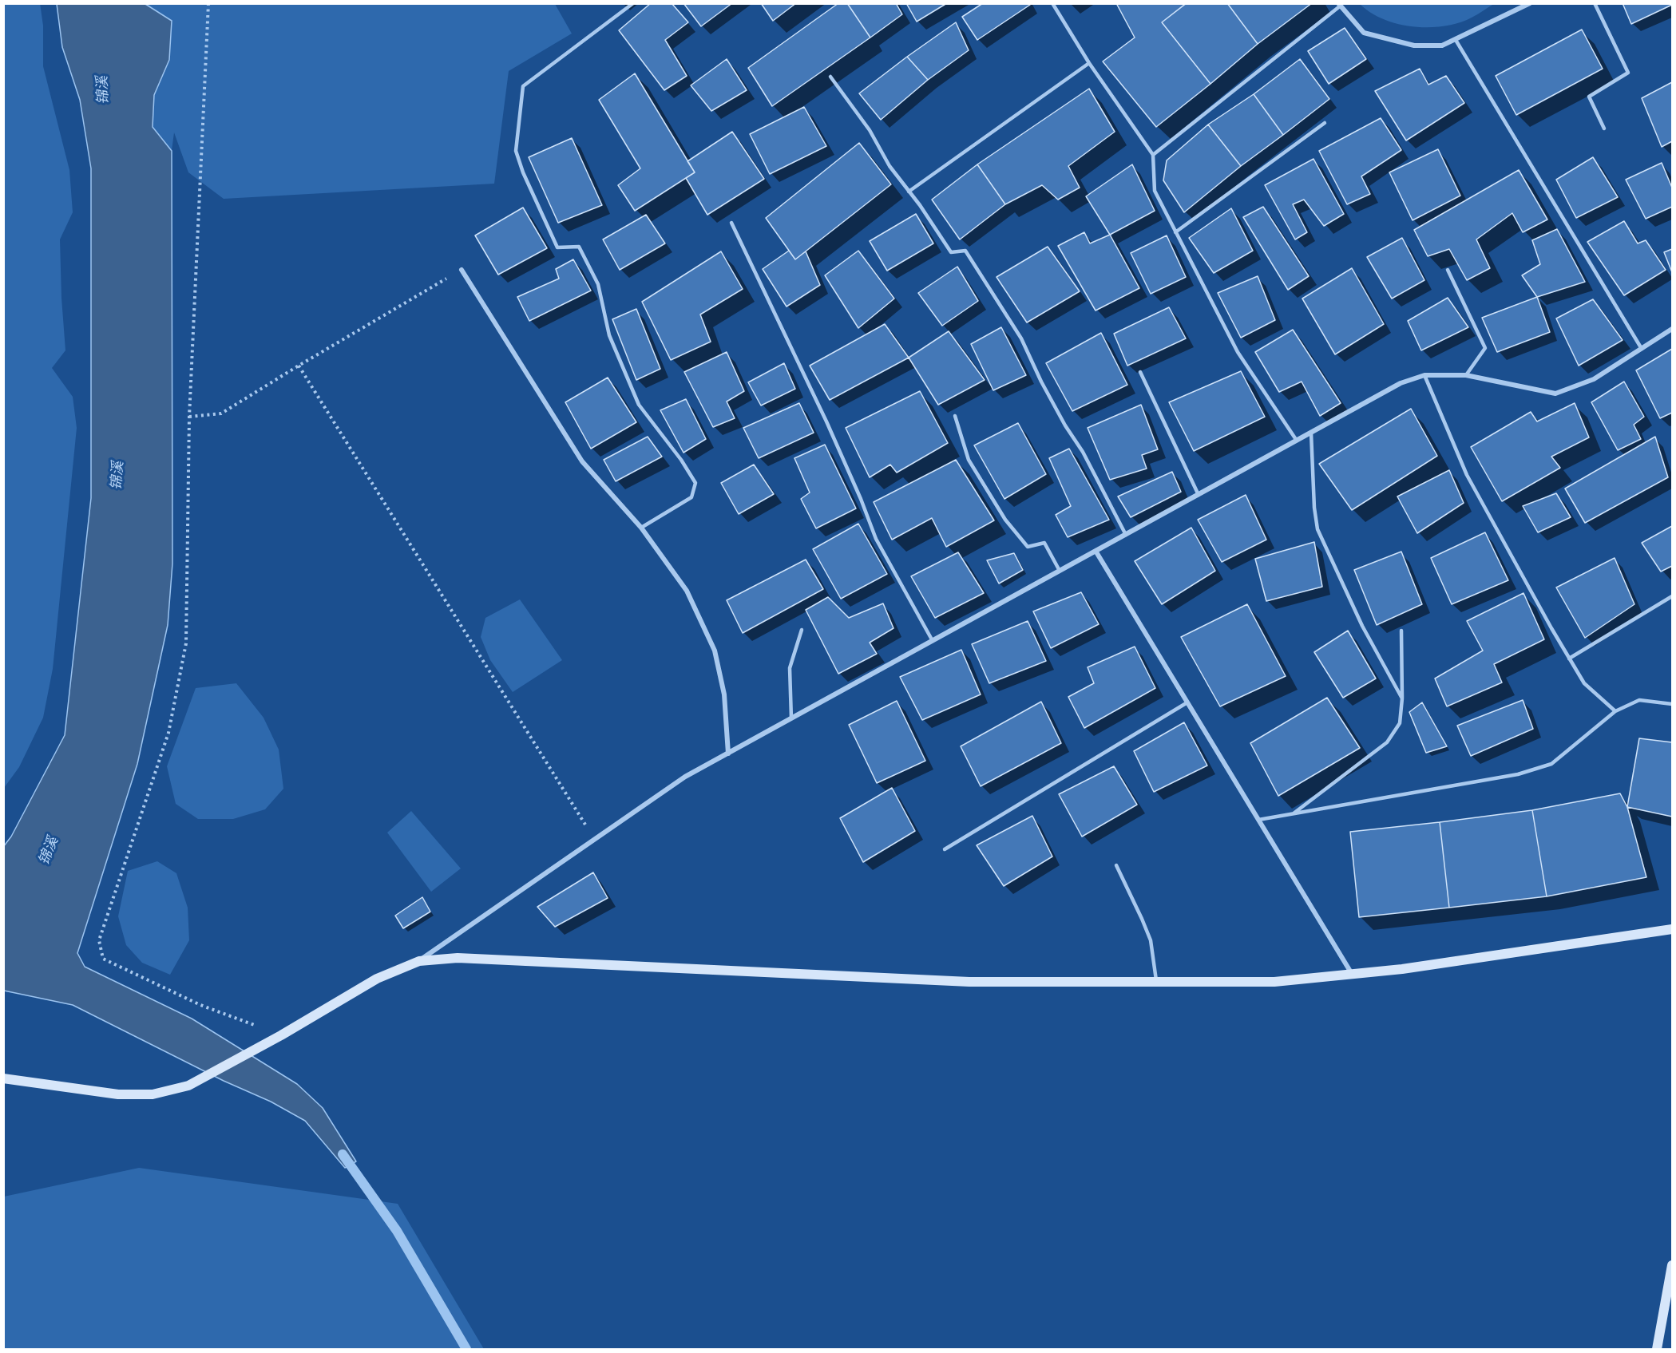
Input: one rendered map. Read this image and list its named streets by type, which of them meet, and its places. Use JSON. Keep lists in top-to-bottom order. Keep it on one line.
{"water":["锦溪"]}
